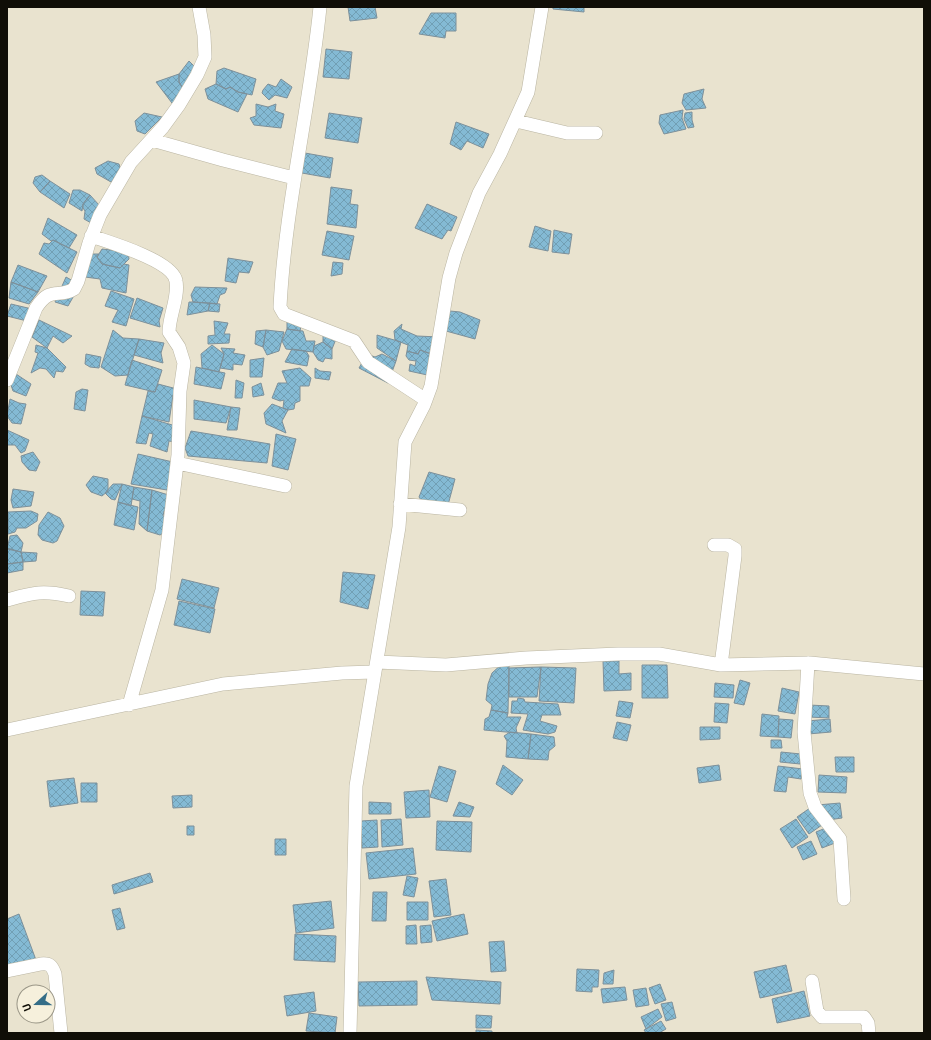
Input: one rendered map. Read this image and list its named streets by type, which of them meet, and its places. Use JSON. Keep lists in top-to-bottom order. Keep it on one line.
{"north":"left"}
